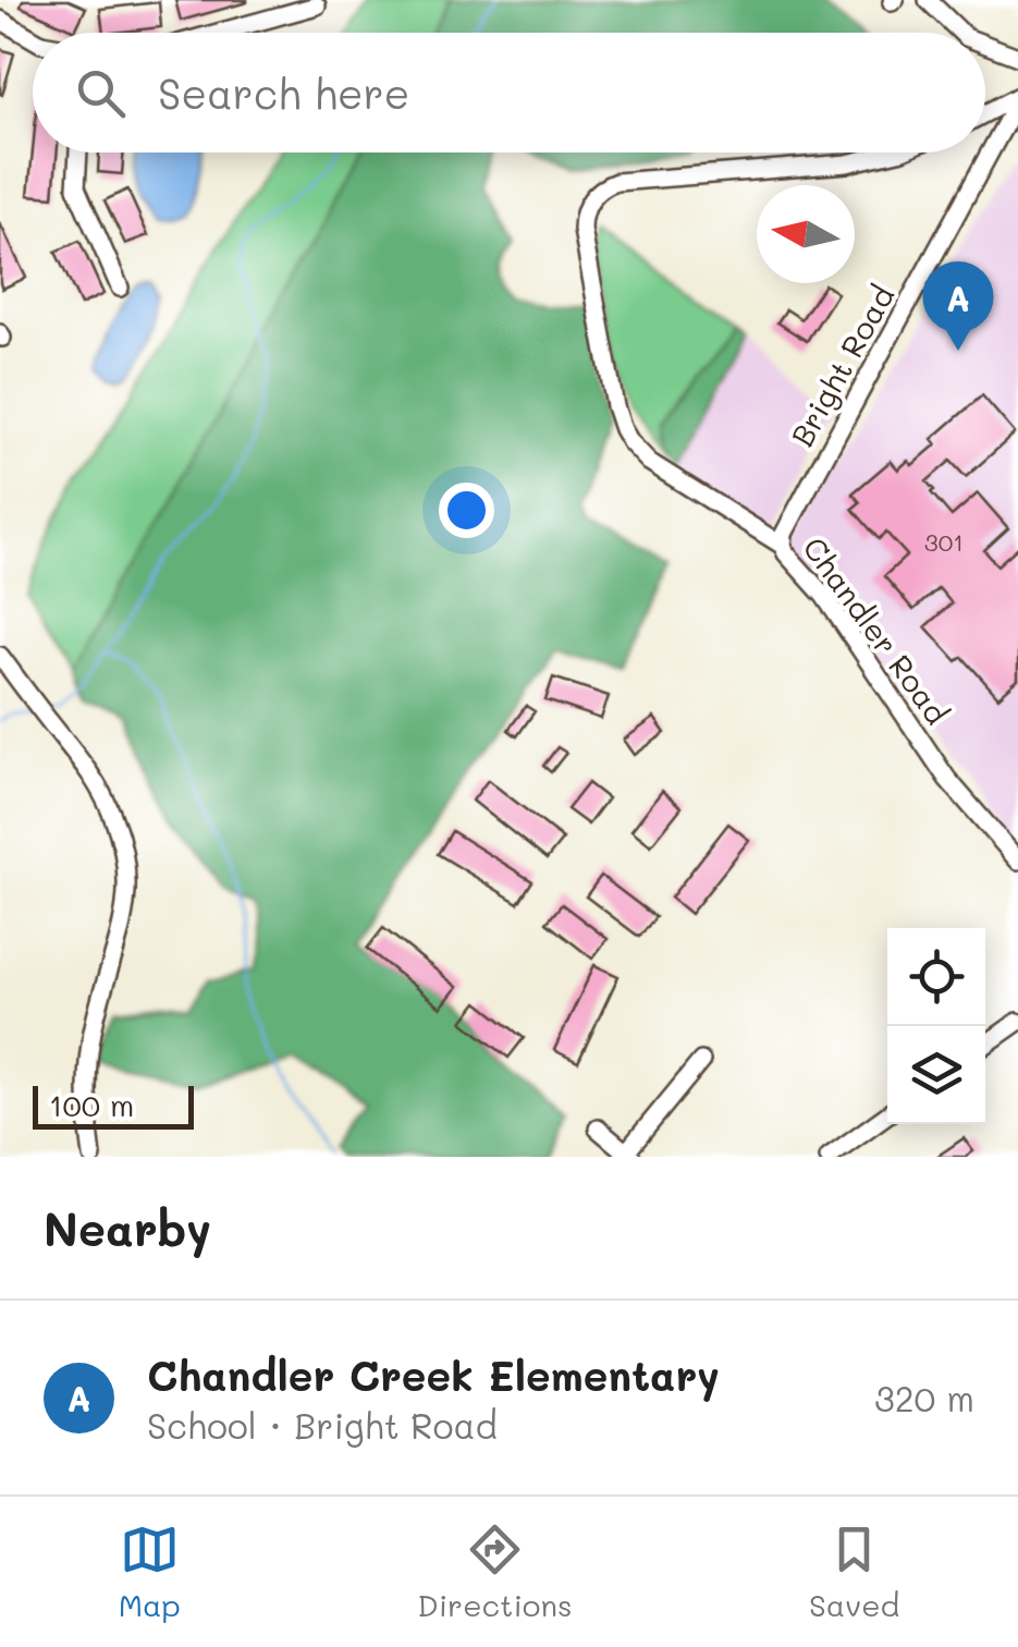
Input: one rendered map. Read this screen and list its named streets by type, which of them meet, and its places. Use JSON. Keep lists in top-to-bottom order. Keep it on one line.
{"streets":{"street":["Bright Road","Chandler Road"]},"crossings":[["Bright Road","Chandler Road"]],"house_numbers":["301"],"scale_bar":"100 m","north":"left","page":{"search":"Search here","pins":"A","scale":"100 m","heading":"Nearby","list":[{"mark":"A","name":"Chandler Creek Elementary","note":"School · Bright Road","value":"320 m"}],"nav":["Map","Directions","Saved"]}}
